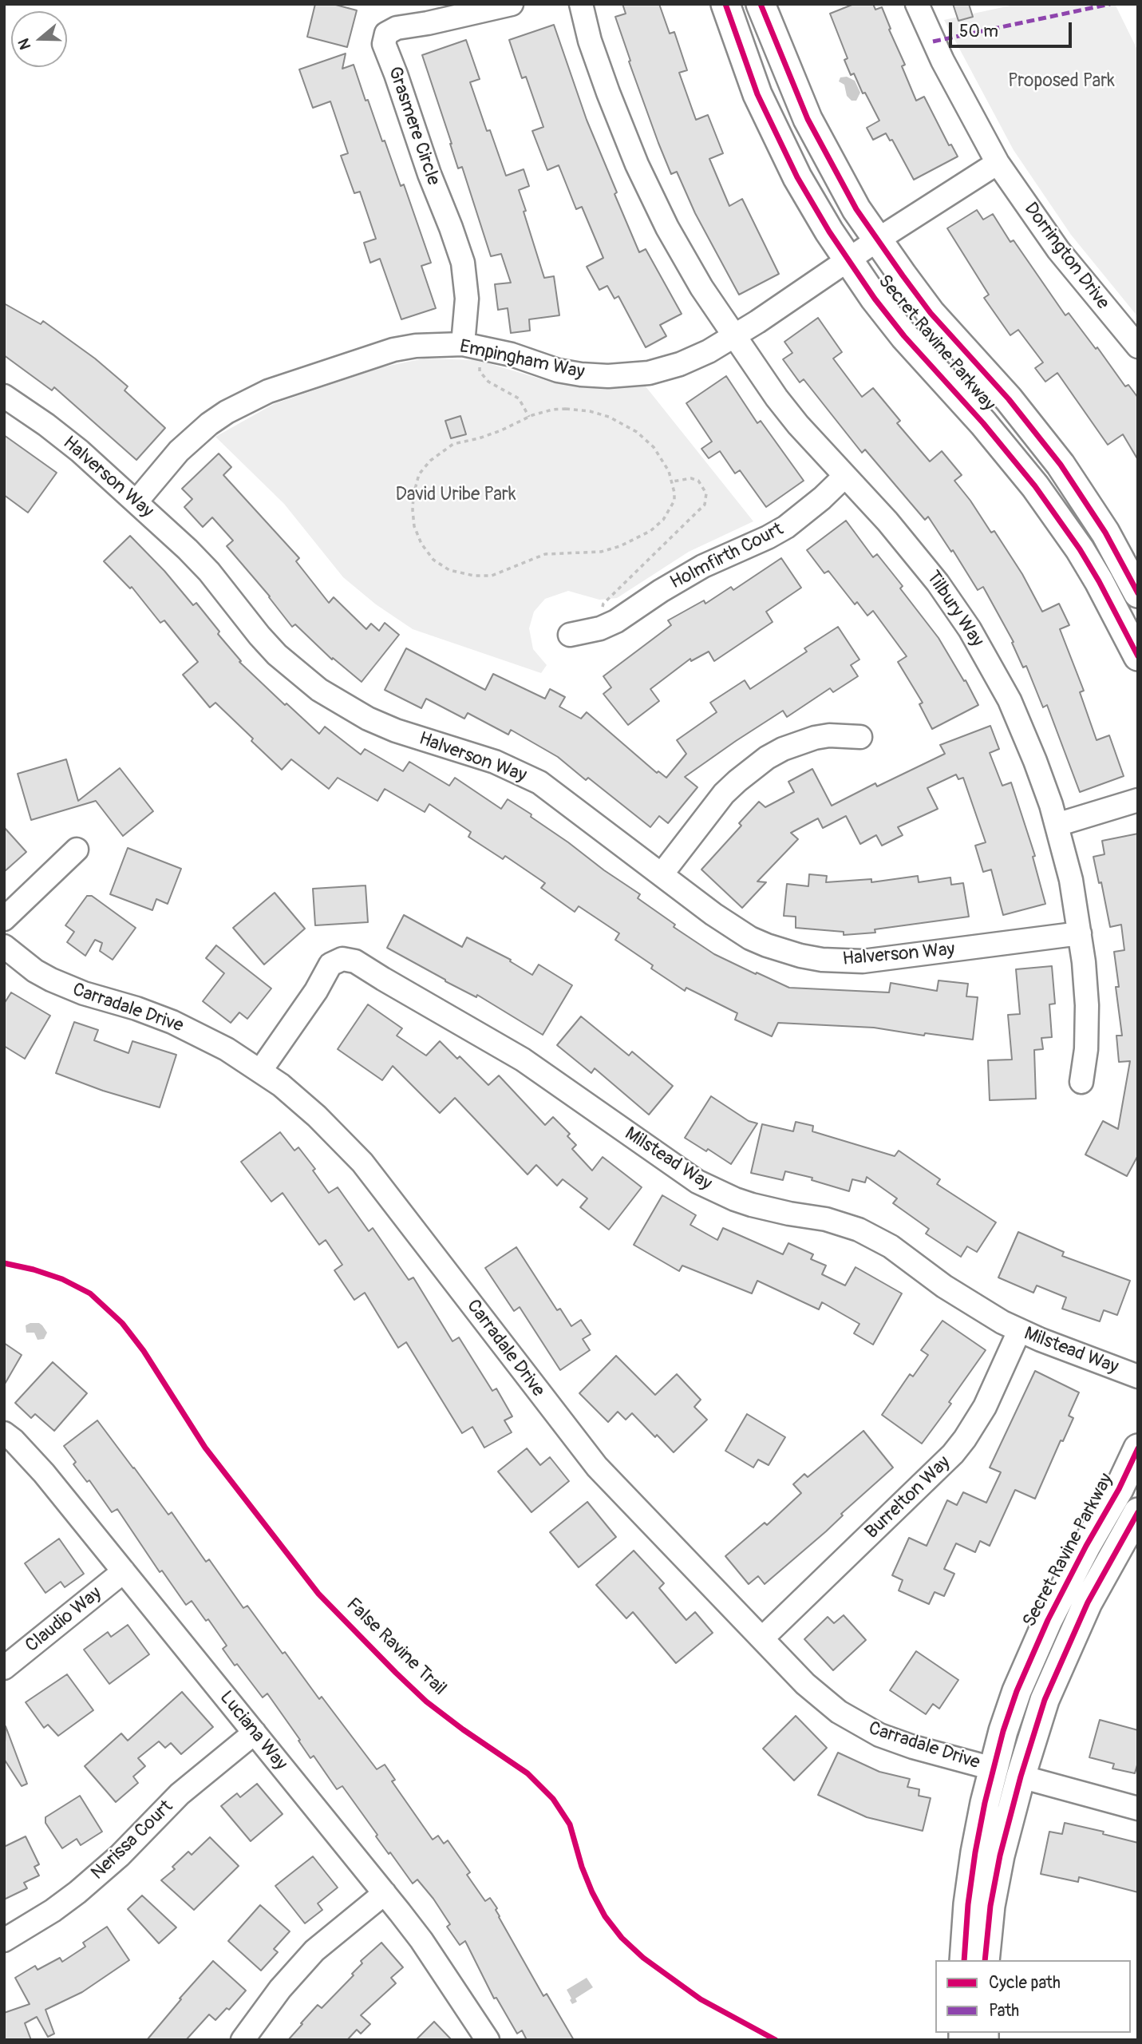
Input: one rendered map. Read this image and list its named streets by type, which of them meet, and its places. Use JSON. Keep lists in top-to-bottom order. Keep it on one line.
{"streets":{"main road":["Secret Ravine Parkway"],"street":["Grasmere Circle","Dorrington Drive","Empingham Way","Halverson Way","Holmfirth Court","Tilbury Way","Carradale Drive","Milstead Way","Burrelton Way","Claudio Way","Luciana Way","Nerissa Court"],"cycle path":["False Ravine Trail"]},"crossings":[["Grasmere Circle","Empingham Way"],["Dorrington Drive","Empingham Way"],["Secret Ravine Parkway","Empingham Way"],["Secret Ravine Parkway","Carradale Drive"],["Empingham Way","Halverson Way"],["Empingham Way","Tilbury Way"],["Halverson Way","Tilbury Way"],["Holmfirth Court","Tilbury Way"],["Carradale Drive","Milstead Way"],["Carradale Drive","Burrelton Way"],["Milstead Way","Burrelton Way"],["Claudio Way","Luciana Way"],["Luciana Way","Nerissa Court"]],"parks":["Proposed Park","David Uribe Park"],"legend":["Cycle path","Path"],"scale_bar":"50 m","north":"left"}
